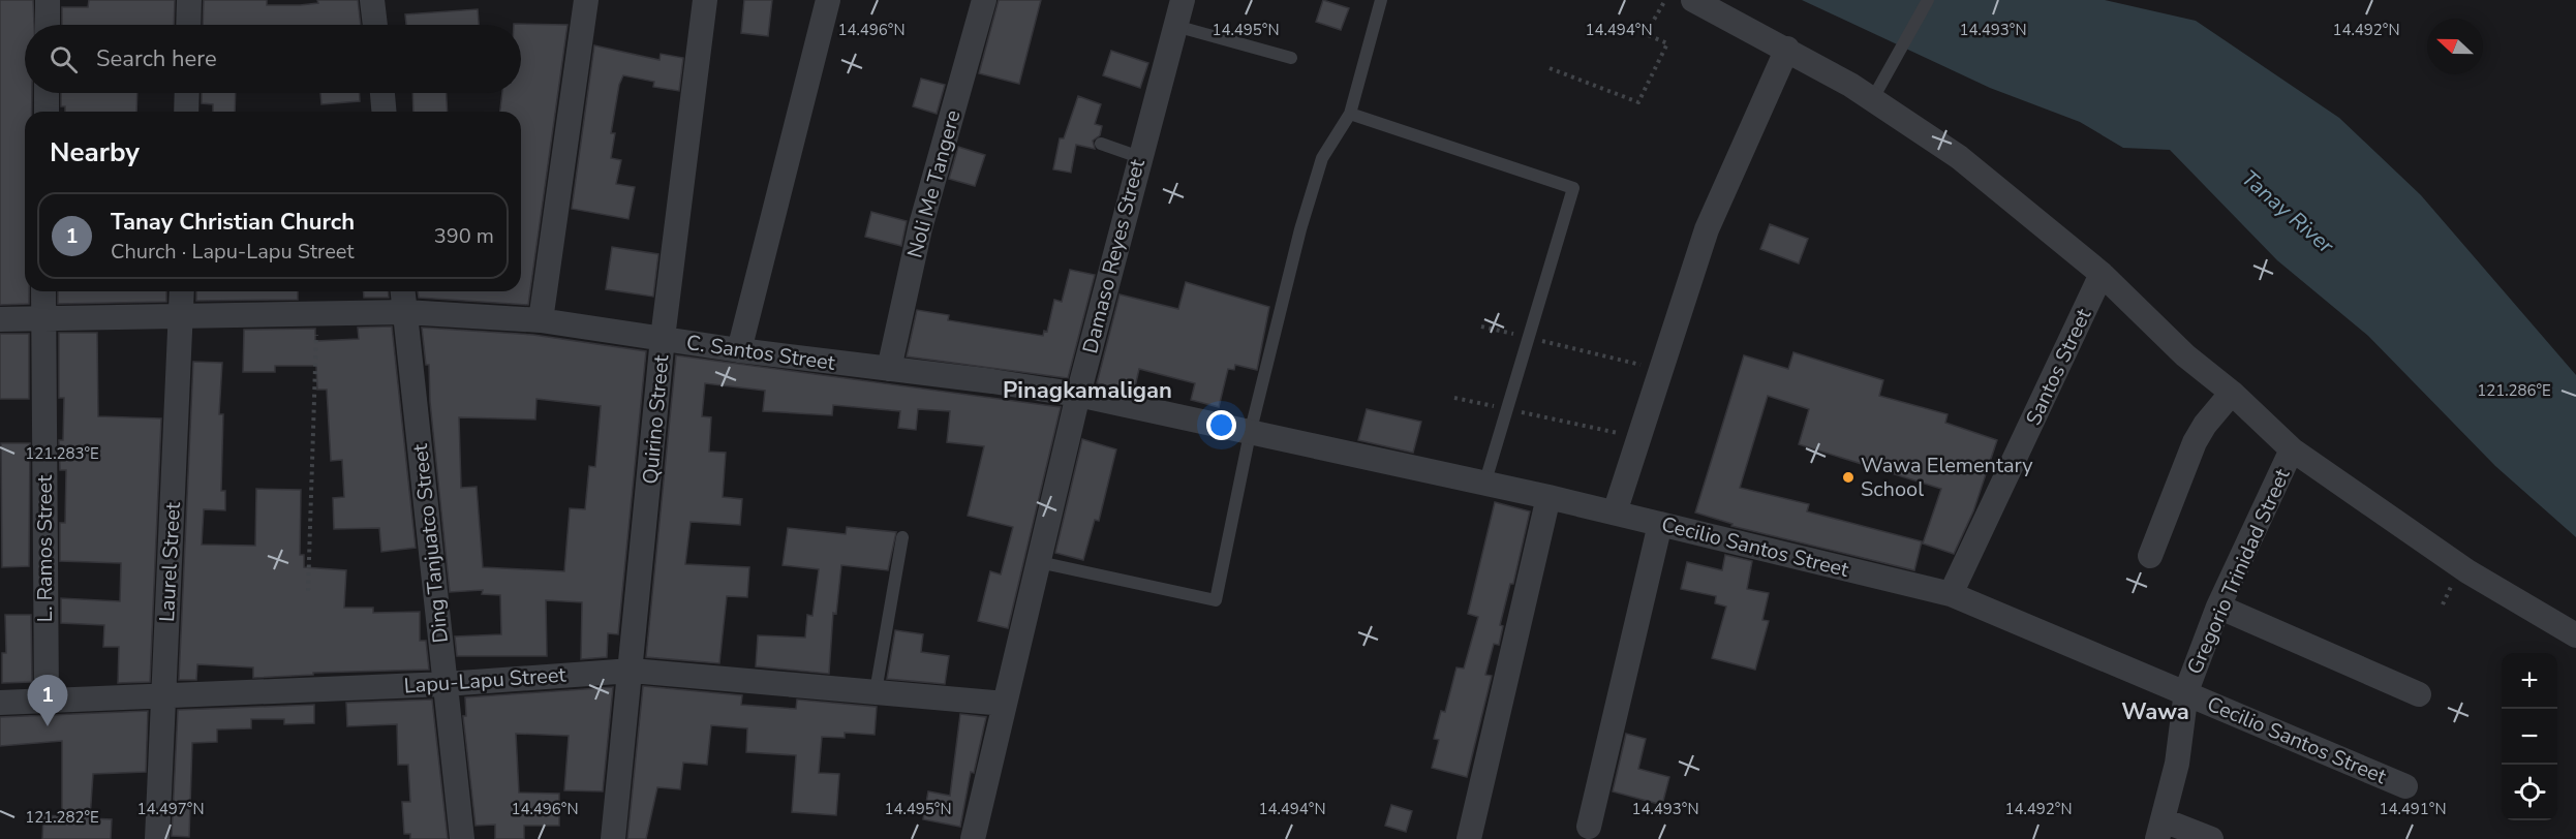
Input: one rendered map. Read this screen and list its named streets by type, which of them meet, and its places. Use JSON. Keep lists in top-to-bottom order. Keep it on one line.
{"streets":{"street":["Noli Me Tangere","Damaso Reyes Street","C. Santos Street","Santos Street","Quirino Street","Ding Tanjuatco Street","Cecilio Santos Street","L. Ramos Street","Laurel Street","Gregorio Trinidad Street","Lapu-Lapu Street"]},"crossings":[["Noli Me Tangere","C. Santos Street"],["Damaso Reyes Street","C. Santos Street"],["Damaso Reyes Street","Cecilio Santos Street"],["Damaso Reyes Street","Lapu-Lapu Street"],["C. Santos Street","Quirino Street"],["C. Santos Street","Ding Tanjuatco Street"],["C. Santos Street","Cecilio Santos Street"],["C. Santos Street","L. Ramos Street"],["C. Santos Street","Laurel Street"],["Santos Street","Cecilio Santos Street"],["Quirino Street","Lapu-Lapu Street"],["Ding Tanjuatco Street","Lapu-Lapu Street"],["Cecilio Santos Street","Gregorio Trinidad Street"],["L. Ramos Street","Lapu-Lapu Street"],["Laurel Street","Lapu-Lapu Street"]],"districts":["Pinagkamaligan","Wawa"],"water":["Tanay River"],"places":["Wawa Elementary School"],"north":"left","page":{"search":"Search here","heading":"Nearby","list":[{"mark":"1","name":"Tanay Christian Church","note":"Church · Lapu-Lapu Street","value":"390 m"}],"map_buttons":["+","−"],"pins":"1"},"coordinates":["14.496°N","14.495°N","14.494°N","14.493°N","14.492°N","121.286°E","121.283°E","14.497°N","14.491°N","121.282°E"]}
